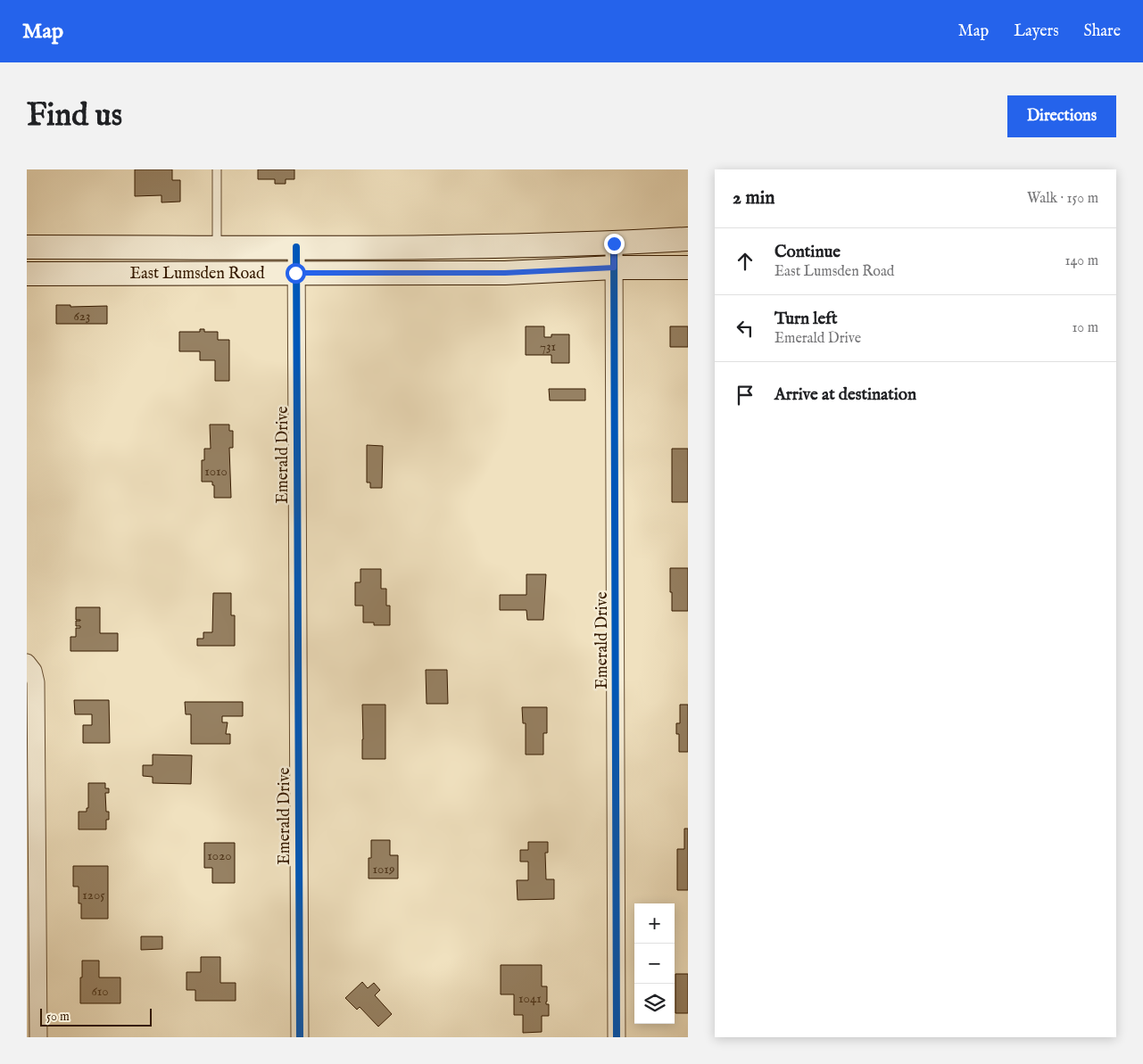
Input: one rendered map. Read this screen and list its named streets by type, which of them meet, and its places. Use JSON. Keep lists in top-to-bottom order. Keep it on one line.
{"streets":{"main road":["East Lumsden Road"],"street":["Emerald Drive"]},"crossings":[["East Lumsden Road","Emerald Drive"]],"house_numbers":["623","731","1010","1020","1019","1205","610","1041"],"scale_bar":"50 m","page":{"header":"Map","nav":["Map","Layers","Share"],"buttons":"Directions","title":"Find us","heading":["2 min","Walk · 150 m"],"list":[["Continue","East Lumsden Road","140 m"],["Turn left","Emerald Drive","10 m"],"Arrive at destination"],"map_buttons":["+","−"],"scale":"50 m"}}
